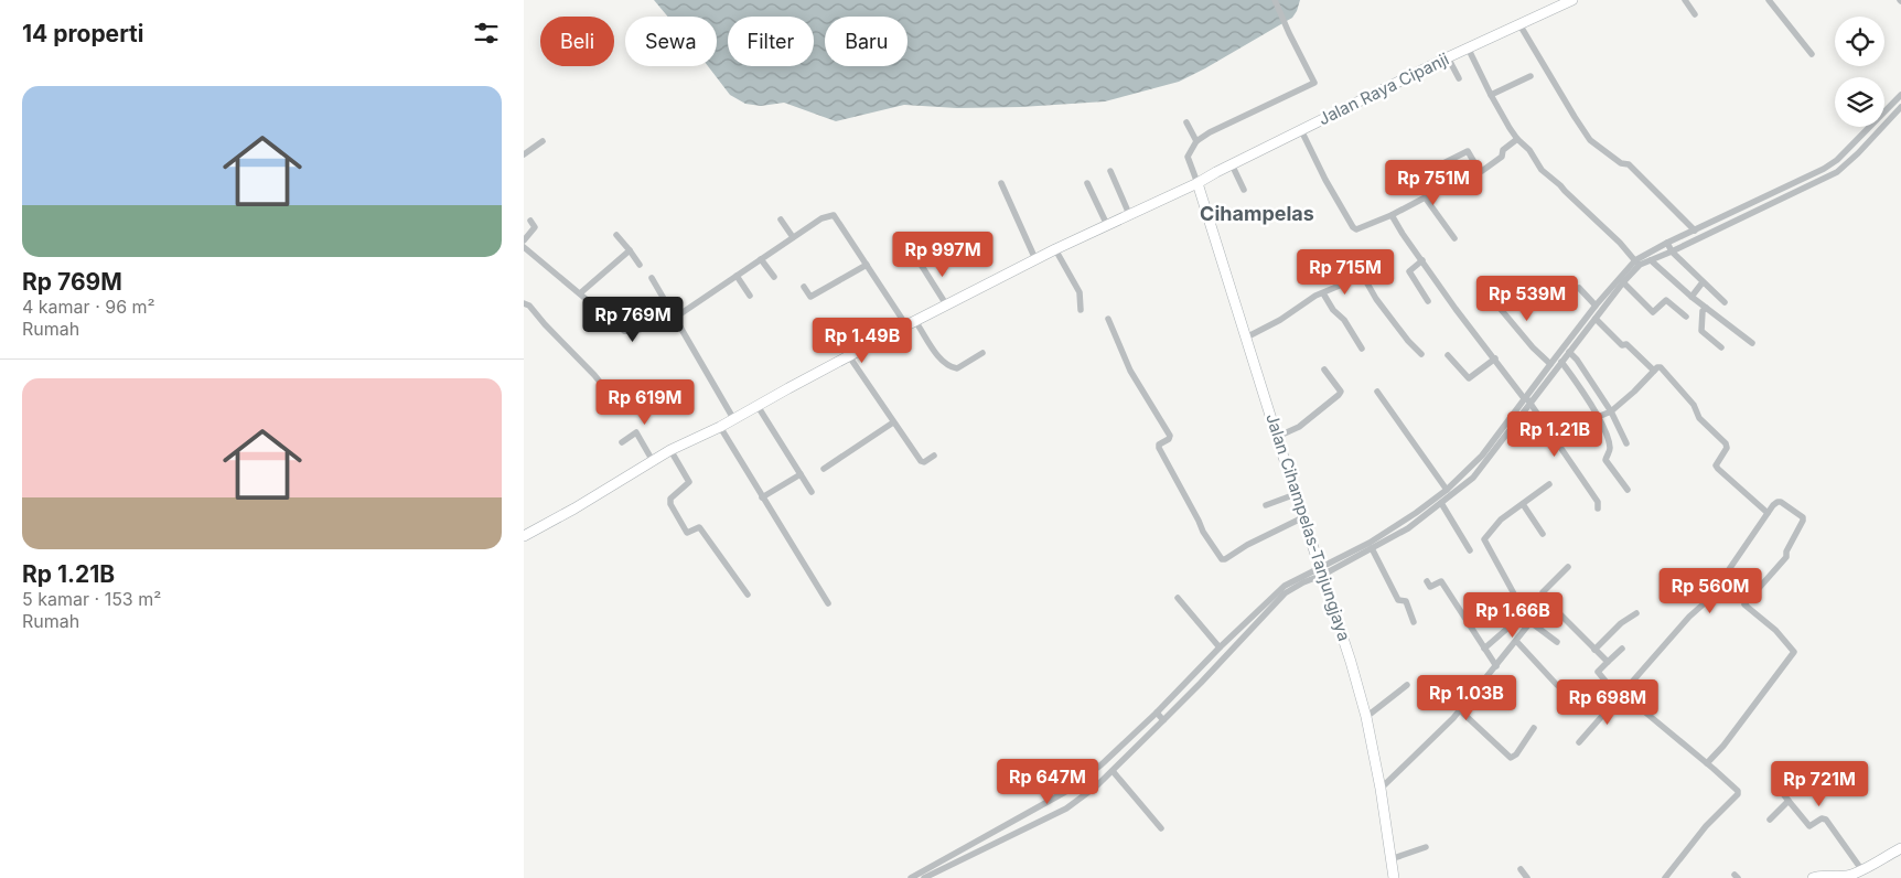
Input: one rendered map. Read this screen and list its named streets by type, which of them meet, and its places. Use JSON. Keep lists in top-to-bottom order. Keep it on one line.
{"streets":{"main road":["Jalan Raya Cipanji","Jalan Cihampelas-Tanjungjaya"]},"crossings":[["Jalan Raya Cipanji","Jalan Cihampelas-Tanjungjaya"]],"districts":["Cihampelas"],"page":{"heading":"14 properti","chip":["Beli","Sewa","Filter","Baru"],"list":[{"name":"Rp 769M","note":"4 kamar · 96 m² · Rumah"},{"name":"Rp 1.21B","note":"5 kamar · 153 m² · Rumah"}],"price":["Rp 751M","Rp 997M","Rp 715M","Rp 539M","Rp 769M","Rp 1.49B","Rp 619M","Rp 1.21B","Rp 560M","Rp 1.66B","Rp 1.03B","Rp 698M","Rp 647M","Rp 721M"]}}
